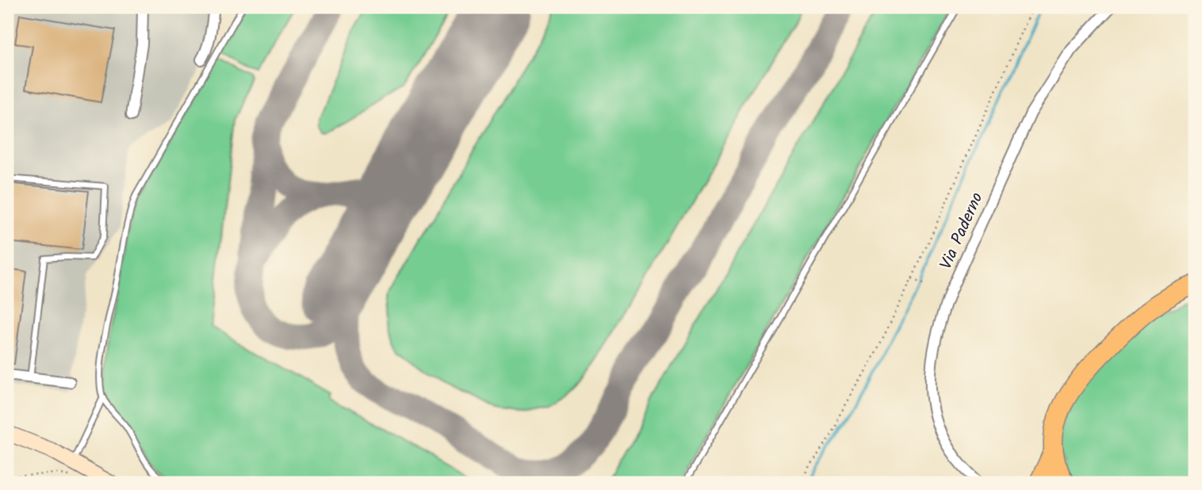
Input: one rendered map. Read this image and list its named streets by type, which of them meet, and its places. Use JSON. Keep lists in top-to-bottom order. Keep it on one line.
{"streets":{"street":["Via Paderno"]}}
